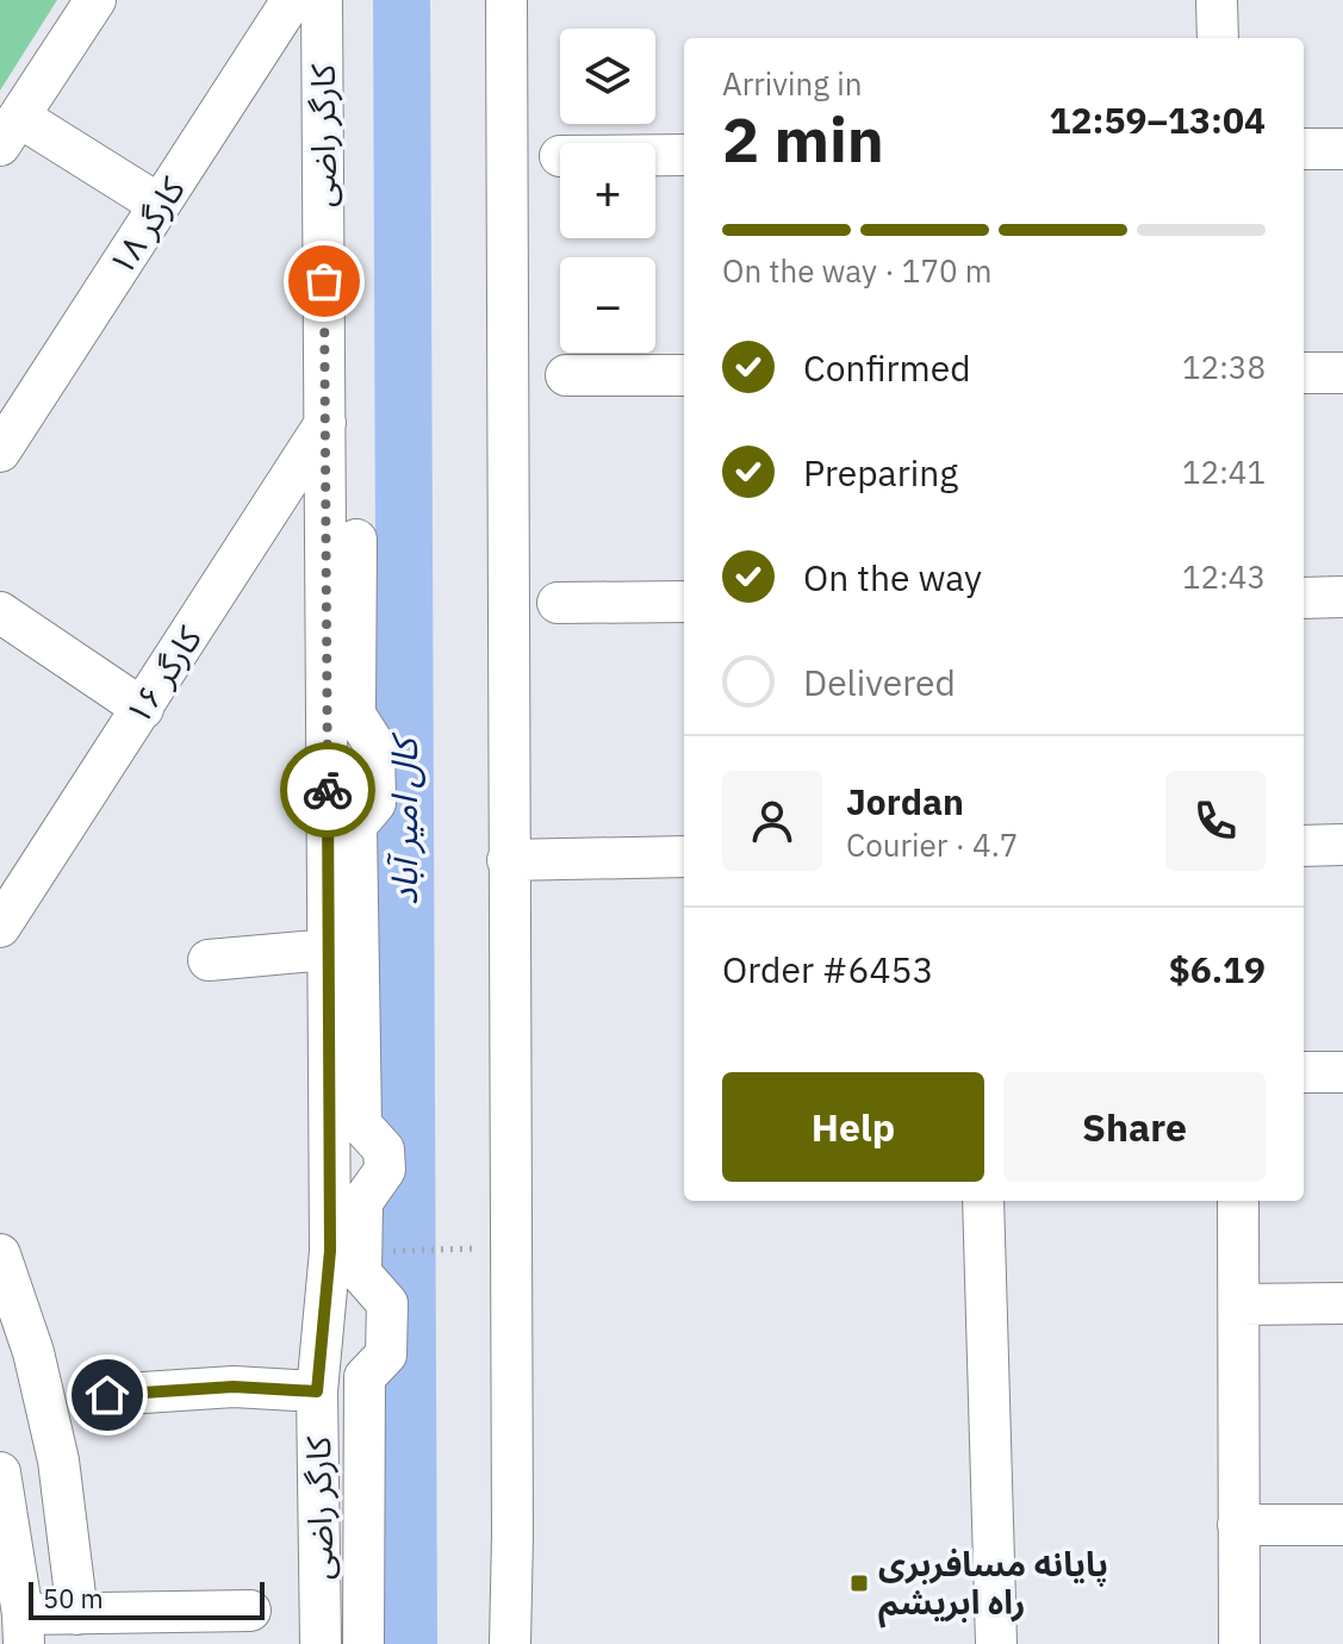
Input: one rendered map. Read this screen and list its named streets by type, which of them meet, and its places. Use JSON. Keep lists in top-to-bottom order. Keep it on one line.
{"streets":{"street":["کارگر راضی","کارگر ۱۸","کارگر ۱۶"]},"crossings":[["کارگر راضی","کارگر ۱۶"]],"water":["کال امیر آباد"],"places":{"transit":["پایانه مسافربری راه ابریشم"]},"scale_bar":"50 m","page":{"map_buttons":["+","−"],"heading":["2 min","Arriving in","12:59–13:04"],"panel":["Jordan","Courier · 4.7","Order #6453","$6.19"],"bar":"On the way · 170 m","list":[["Confirmed","12:38"],["Preparing","12:41"],["On the way","12:43"],"Delivered"],"buttons":["Help","Share"],"scale":"50 m"}}
